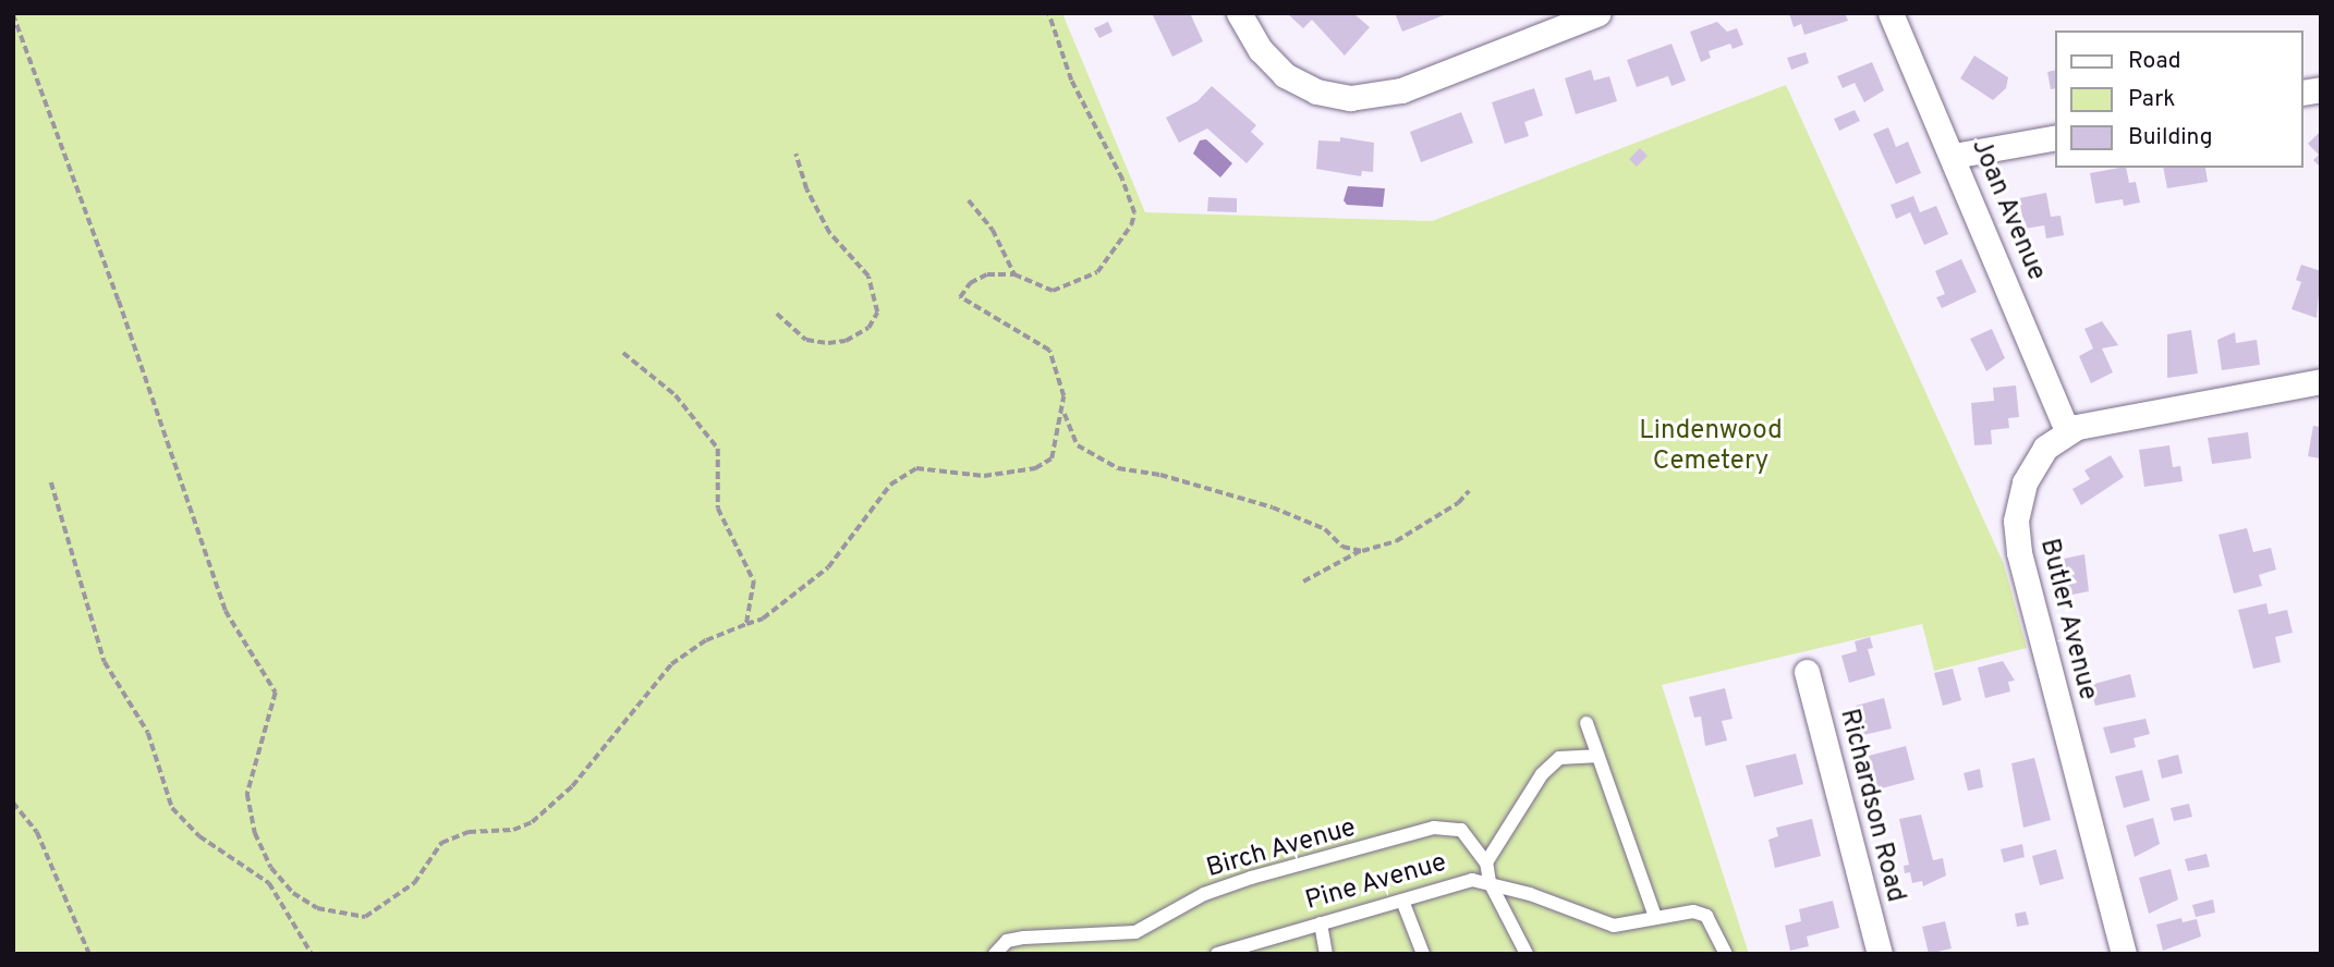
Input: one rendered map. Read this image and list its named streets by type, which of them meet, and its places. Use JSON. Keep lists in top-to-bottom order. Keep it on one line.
{"streets":{"street":["Joan Avenue","Butler Avenue","Richardson Road"],"lane":["Birch Avenue","Pine Avenue"]},"crossings":[["Joan Avenue","Butler Avenue"]],"parks":["Lindenwood Cemetery"],"legend":["Road","Park","Building"]}
